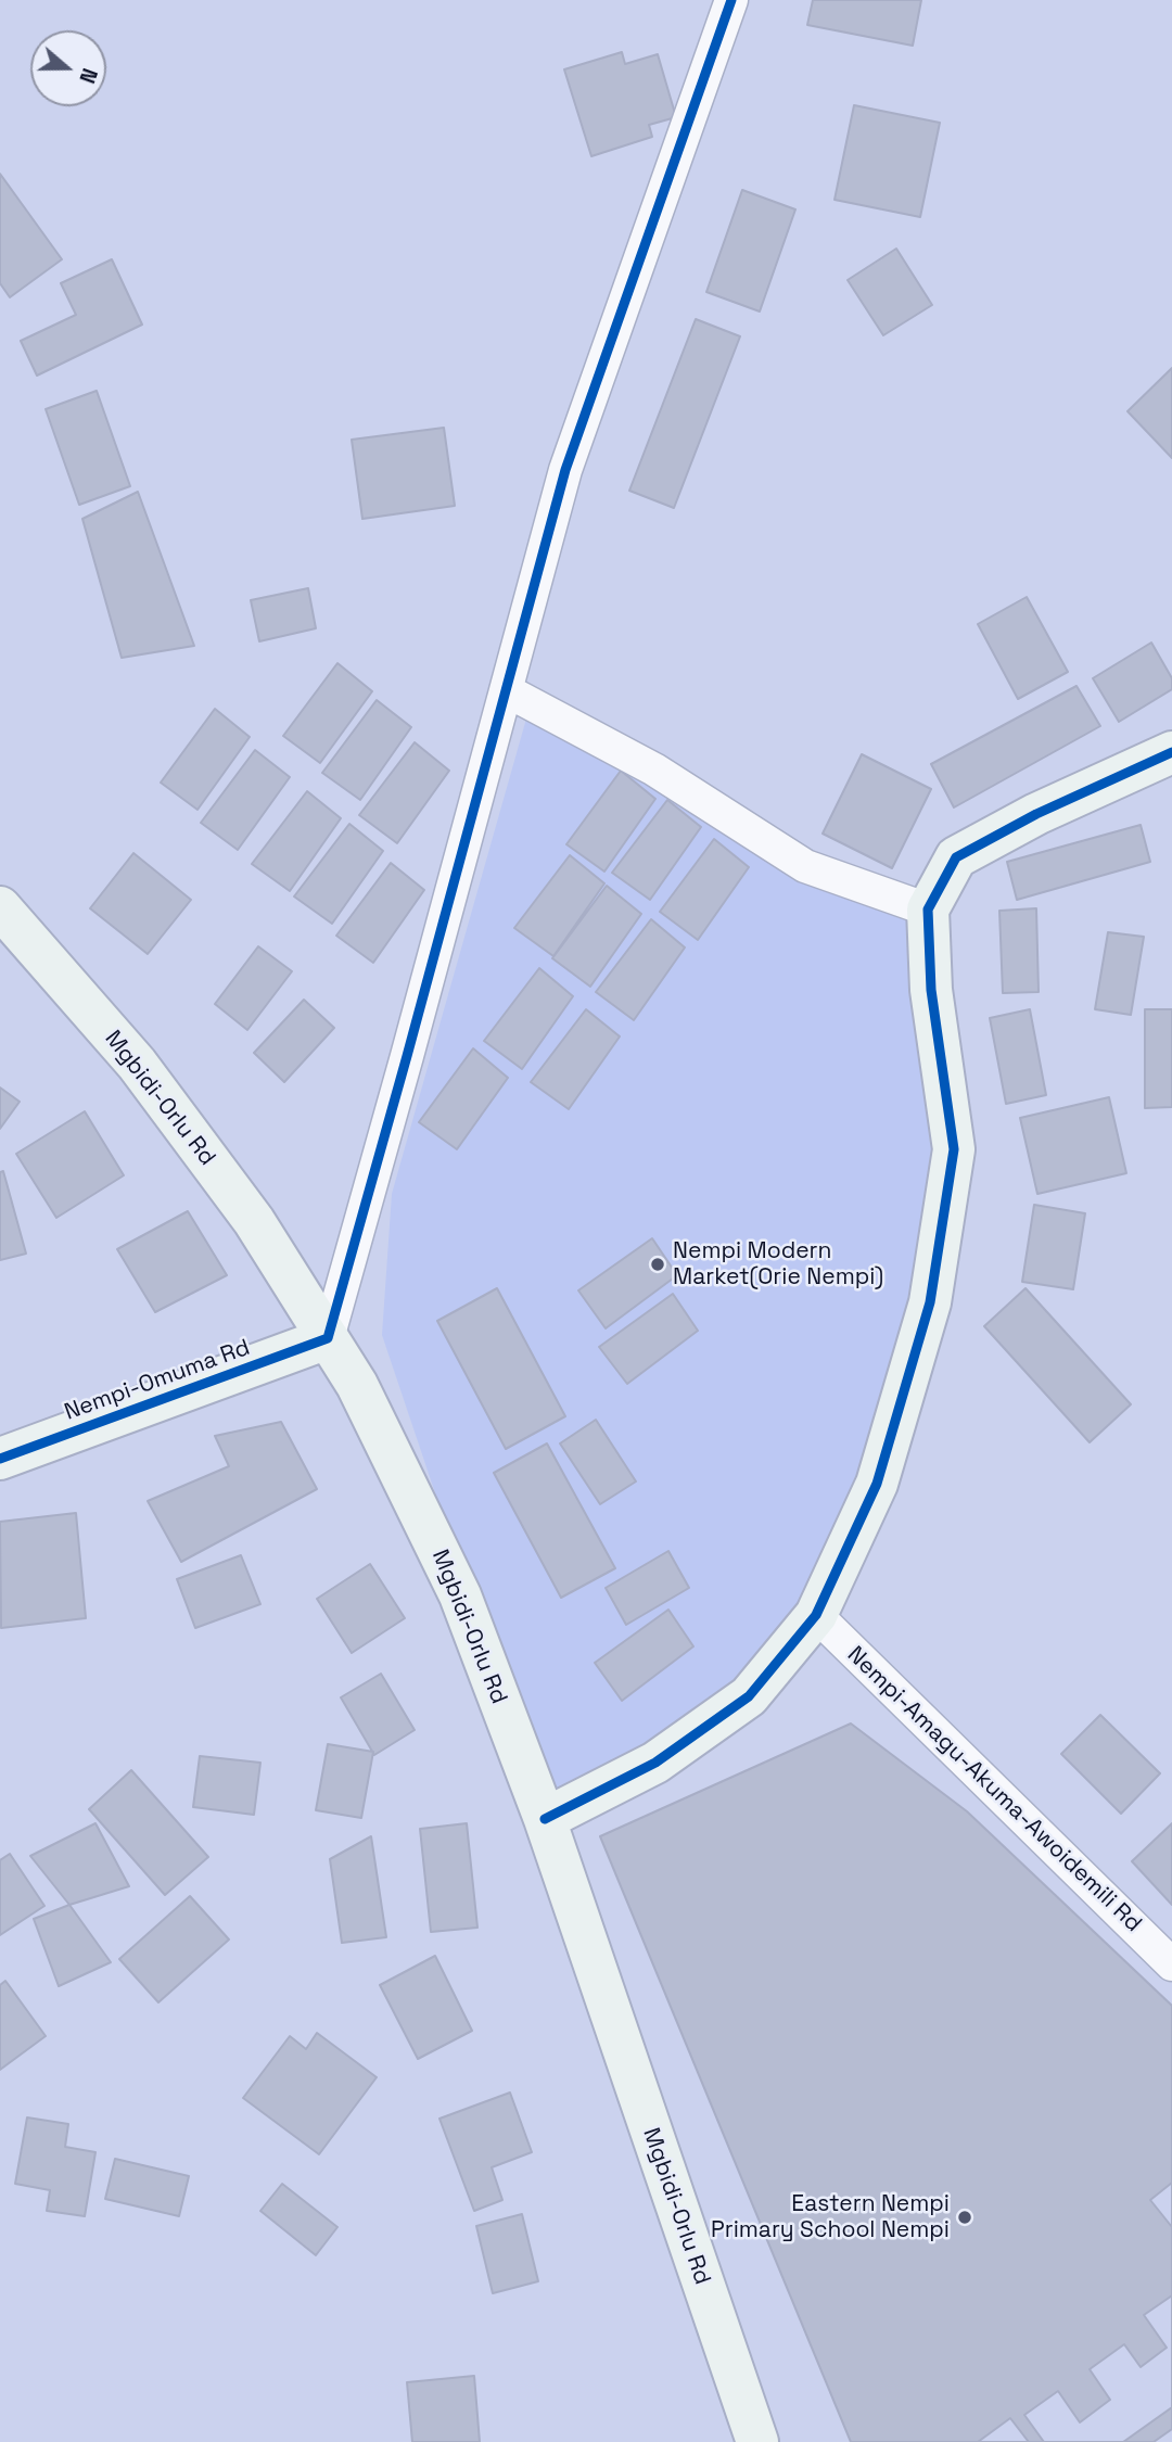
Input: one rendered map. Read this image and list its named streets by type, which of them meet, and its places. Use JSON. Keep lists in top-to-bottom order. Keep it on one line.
{"streets":{"main road":["Mgbidi-Orlu Rd","Nempi-Omuma Rd"],"street":["Nempi-Amagu-Akuma-Awoidemili Rd"]},"crossings":[["Mgbidi-Orlu Rd","Nempi-Omuma Rd"]],"places":["Nempi Modern Market(Orie Nempi)","Eastern Nempi Primary School Nempi"],"north":"right"}
